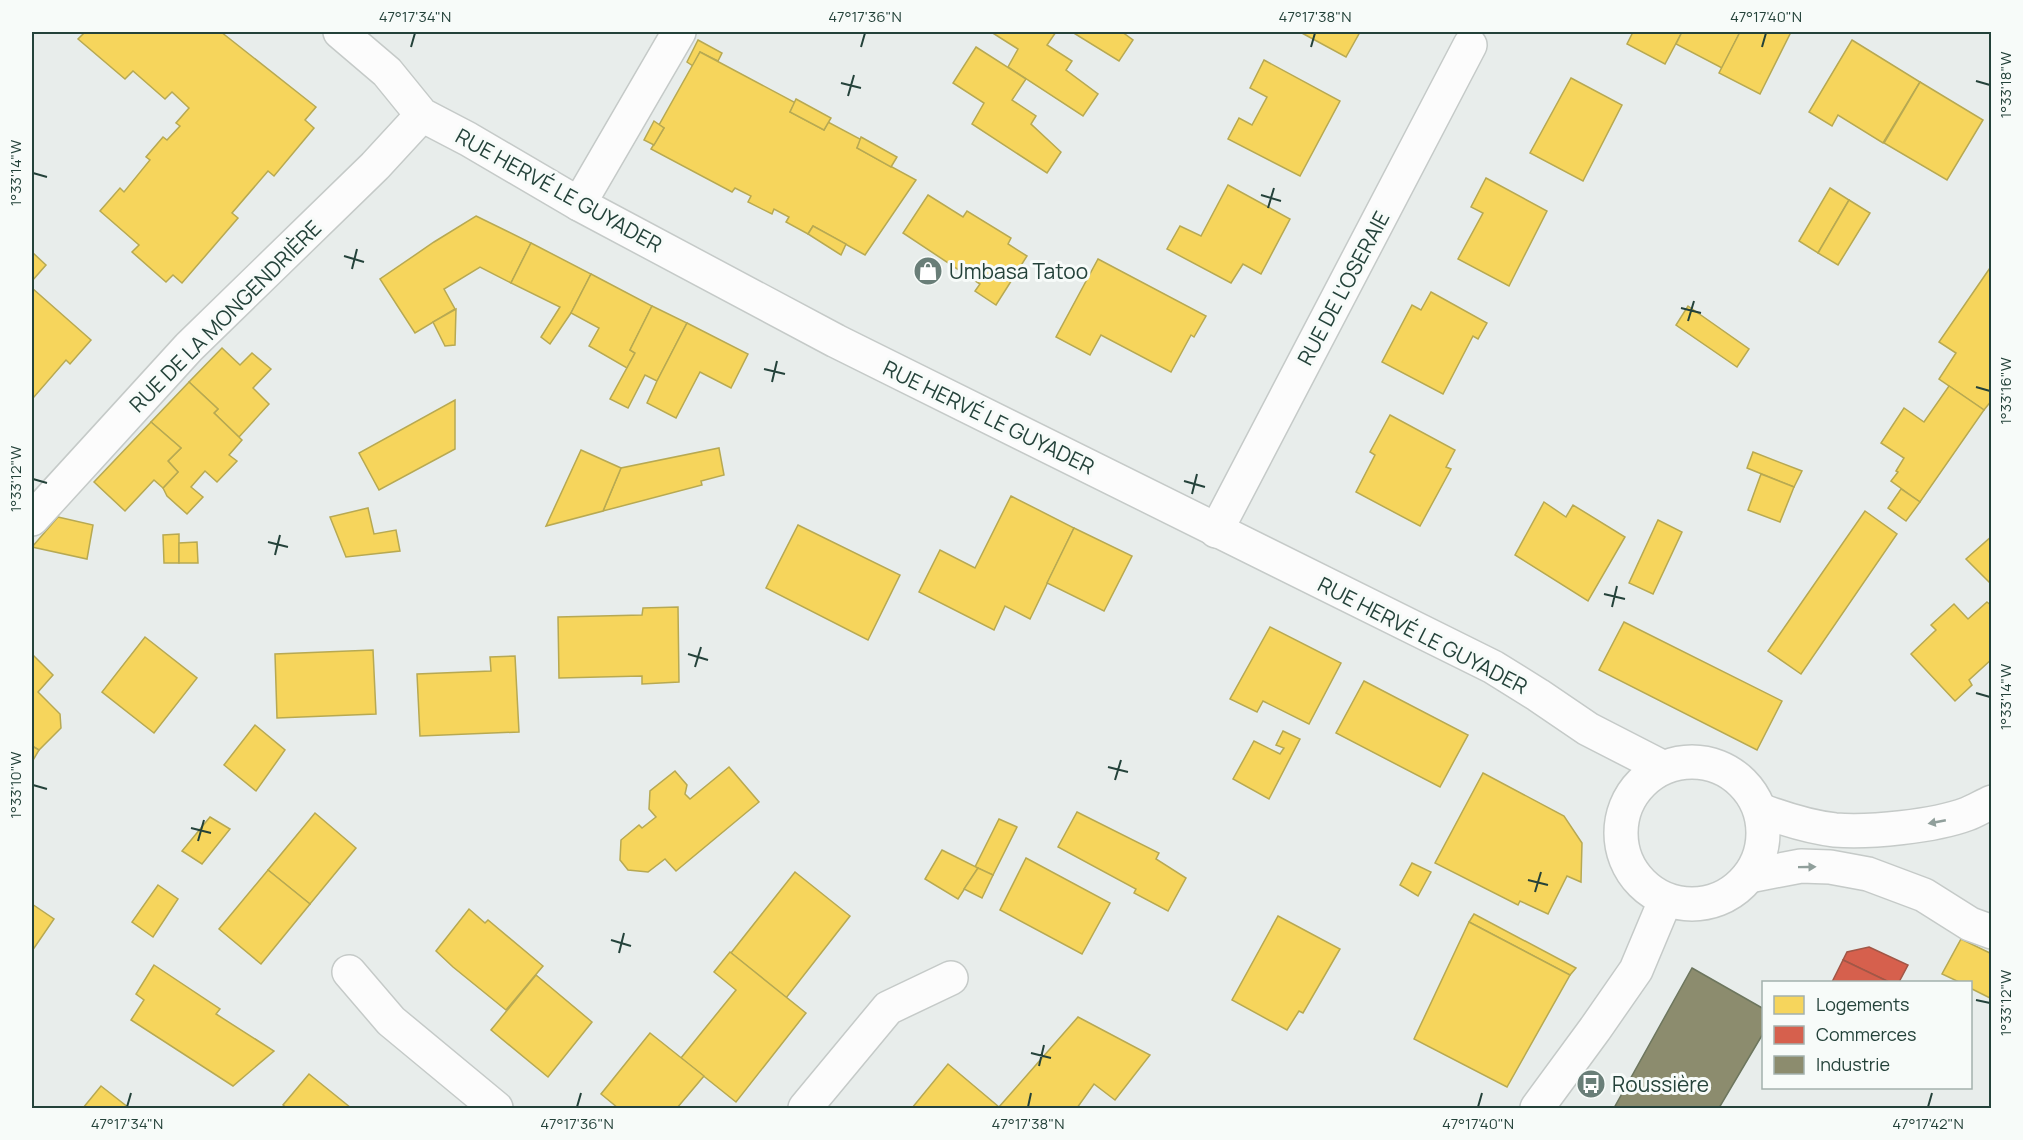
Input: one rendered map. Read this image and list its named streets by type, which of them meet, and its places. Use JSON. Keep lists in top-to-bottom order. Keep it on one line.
{"streets":{"street":["RUE HERVÉ LE GUYADER","RUE DE L'OSERAIE","RUE DE LA MONGENDRIÈRE"]},"crossings":[["RUE HERVÉ LE GUYADER","RUE DE L'OSERAIE"],["RUE HERVÉ LE GUYADER","RUE DE LA MONGENDRIÈRE"]],"places":{"shop":["Umbasa Tatoo"],"bus stop":["Roussière"]},"legend":["Logements","Commerces","Industrie"],"coordinates":["47°17'34\"N","47°17'36\"N","47°17'38\"N","47°17'40\"N","1°33'18\"W","1°33'14\"W","1°33'16\"W","1°33'12\"W","1°33'10\"W","47°17'42\"N"]}
